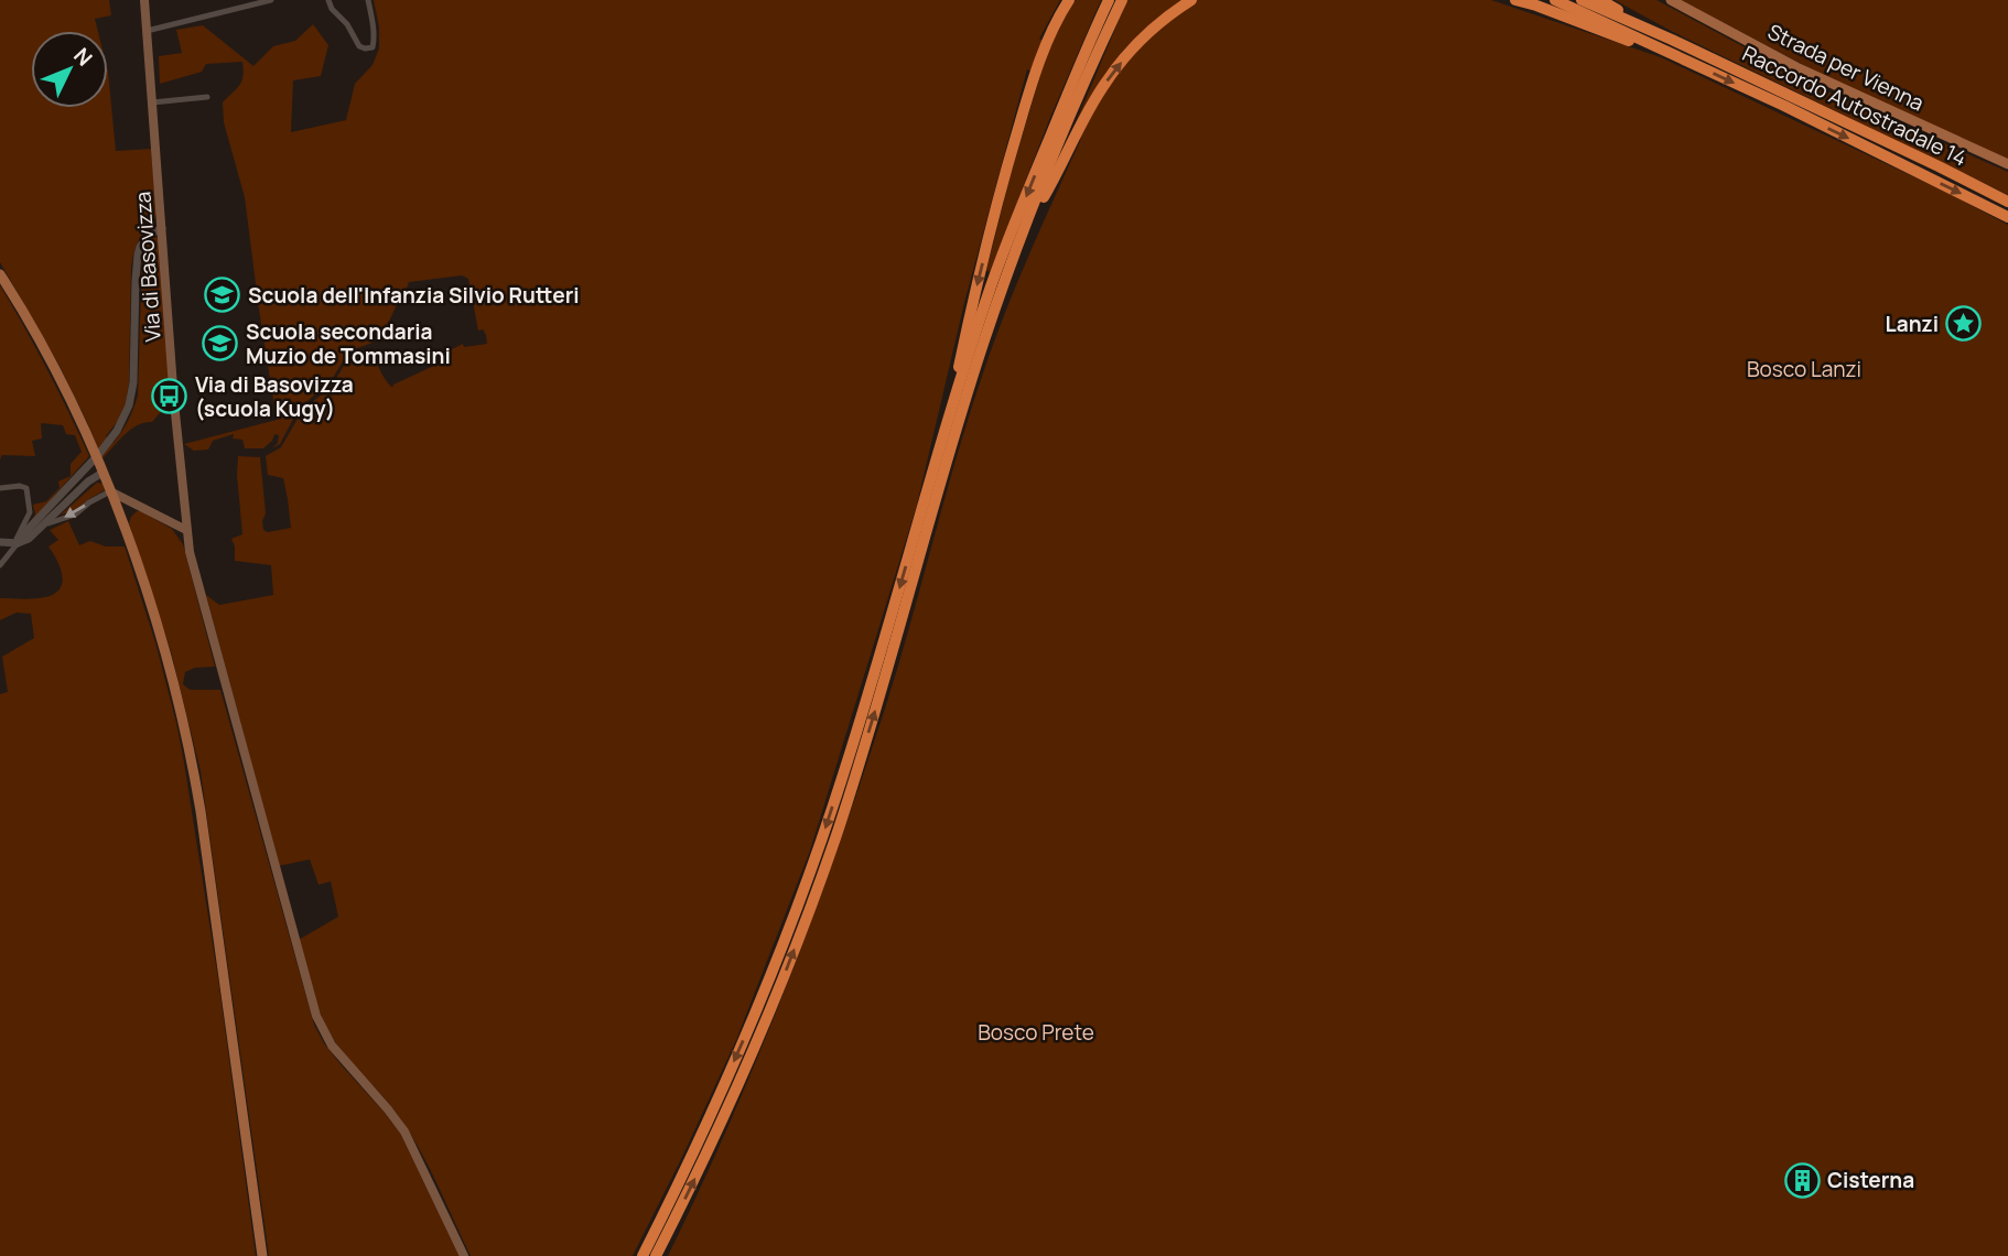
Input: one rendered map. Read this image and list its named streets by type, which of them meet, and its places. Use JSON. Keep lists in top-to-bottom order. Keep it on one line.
{"streets":{"highway":["Raccordo Autostradale 14"],"main road":["Strada per Vienna","Via di Basovizza"]},"parks":["Bosco Lanzi","Bosco Prete"],"places":{"school or university":["Scuola dell'Infanzia Silvio Rutteri","Scuola secondaria Muzio de Tommasini"],"place":["Lanzi"],"bus stop":["Via di Basovizza (scuola Kugy)"],"building":["Cisterna"]},"north":"top right"}
